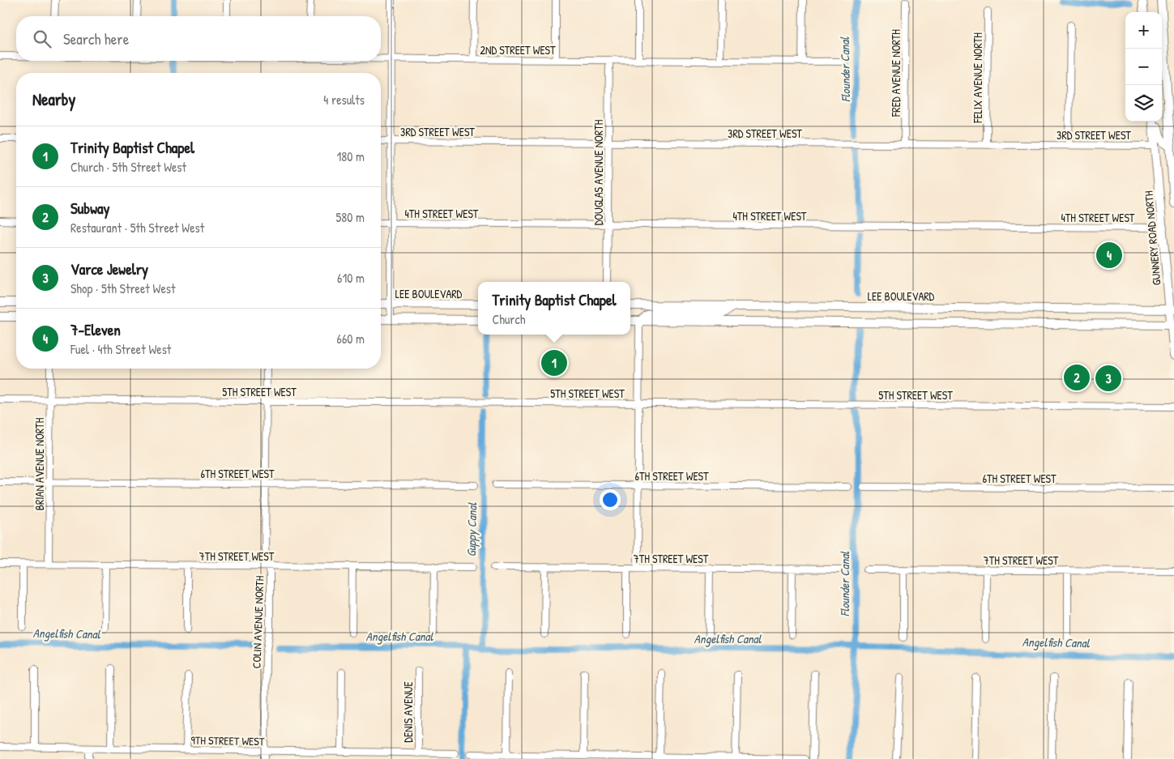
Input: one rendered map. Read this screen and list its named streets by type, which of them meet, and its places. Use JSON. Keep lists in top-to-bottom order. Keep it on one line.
{"streets":{"main road":["GUNNERY ROAD NORTH","LEE BOULEVARD"],"street":["2ND STREET WEST","FRED AVENUE NORTH","FELIX AVENUE NORTH","3RD STREET WEST","DOUGLAS AVENUE NORTH","4TH STREET WEST","5TH STREET WEST","BRIAN AVENUE NORTH","6TH STREET WEST","7TH STREET WEST","COLIN AVENUE NORTH","DENIS AVENUE","9TH STREET WEST"]},"crossings":[["2ND STREET WEST","DOUGLAS AVENUE NORTH"],["FRED AVENUE NORTH","3RD STREET WEST"],["FELIX AVENUE NORTH","3RD STREET WEST"],["3RD STREET WEST","DOUGLAS AVENUE NORTH"],["3RD STREET WEST","GUNNERY ROAD NORTH"],["DOUGLAS AVENUE NORTH","4TH STREET WEST"],["4TH STREET WEST","GUNNERY ROAD NORTH"],["GUNNERY ROAD NORTH","LEE BOULEVARD"],["5TH STREET WEST","BRIAN AVENUE NORTH"],["5TH STREET WEST","COLIN AVENUE NORTH"],["BRIAN AVENUE NORTH","6TH STREET WEST"],["BRIAN AVENUE NORTH","7TH STREET WEST"],["6TH STREET WEST","COLIN AVENUE NORTH"],["7TH STREET WEST","COLIN AVENUE NORTH"],["COLIN AVENUE NORTH","9TH STREET WEST"],["DENIS AVENUE","9TH STREET WEST"]],"water":["Flounder Canal","Guppy Canal","Angelfish Canal"],"page":{"map_buttons":["+","−"],"search":"Search here","heading":["Nearby","4 results"],"list":[{"mark":"1","name":"Trinity Baptist Chapel","note":"Church · 5th Street West","value":"180 m"},{"mark":"2","name":"Subway","note":"Restaurant · 5th Street West","value":"580 m"},{"mark":"3","name":"Varce Jewelry","note":"Shop · 5th Street West","value":"610 m"},{"mark":"4","name":"7-Eleven","note":"Fuel · 4th Street West","value":"660 m"}],"pins":["4","1","2","3"],"popup":["Trinity Baptist Chapel","Church"]}}
